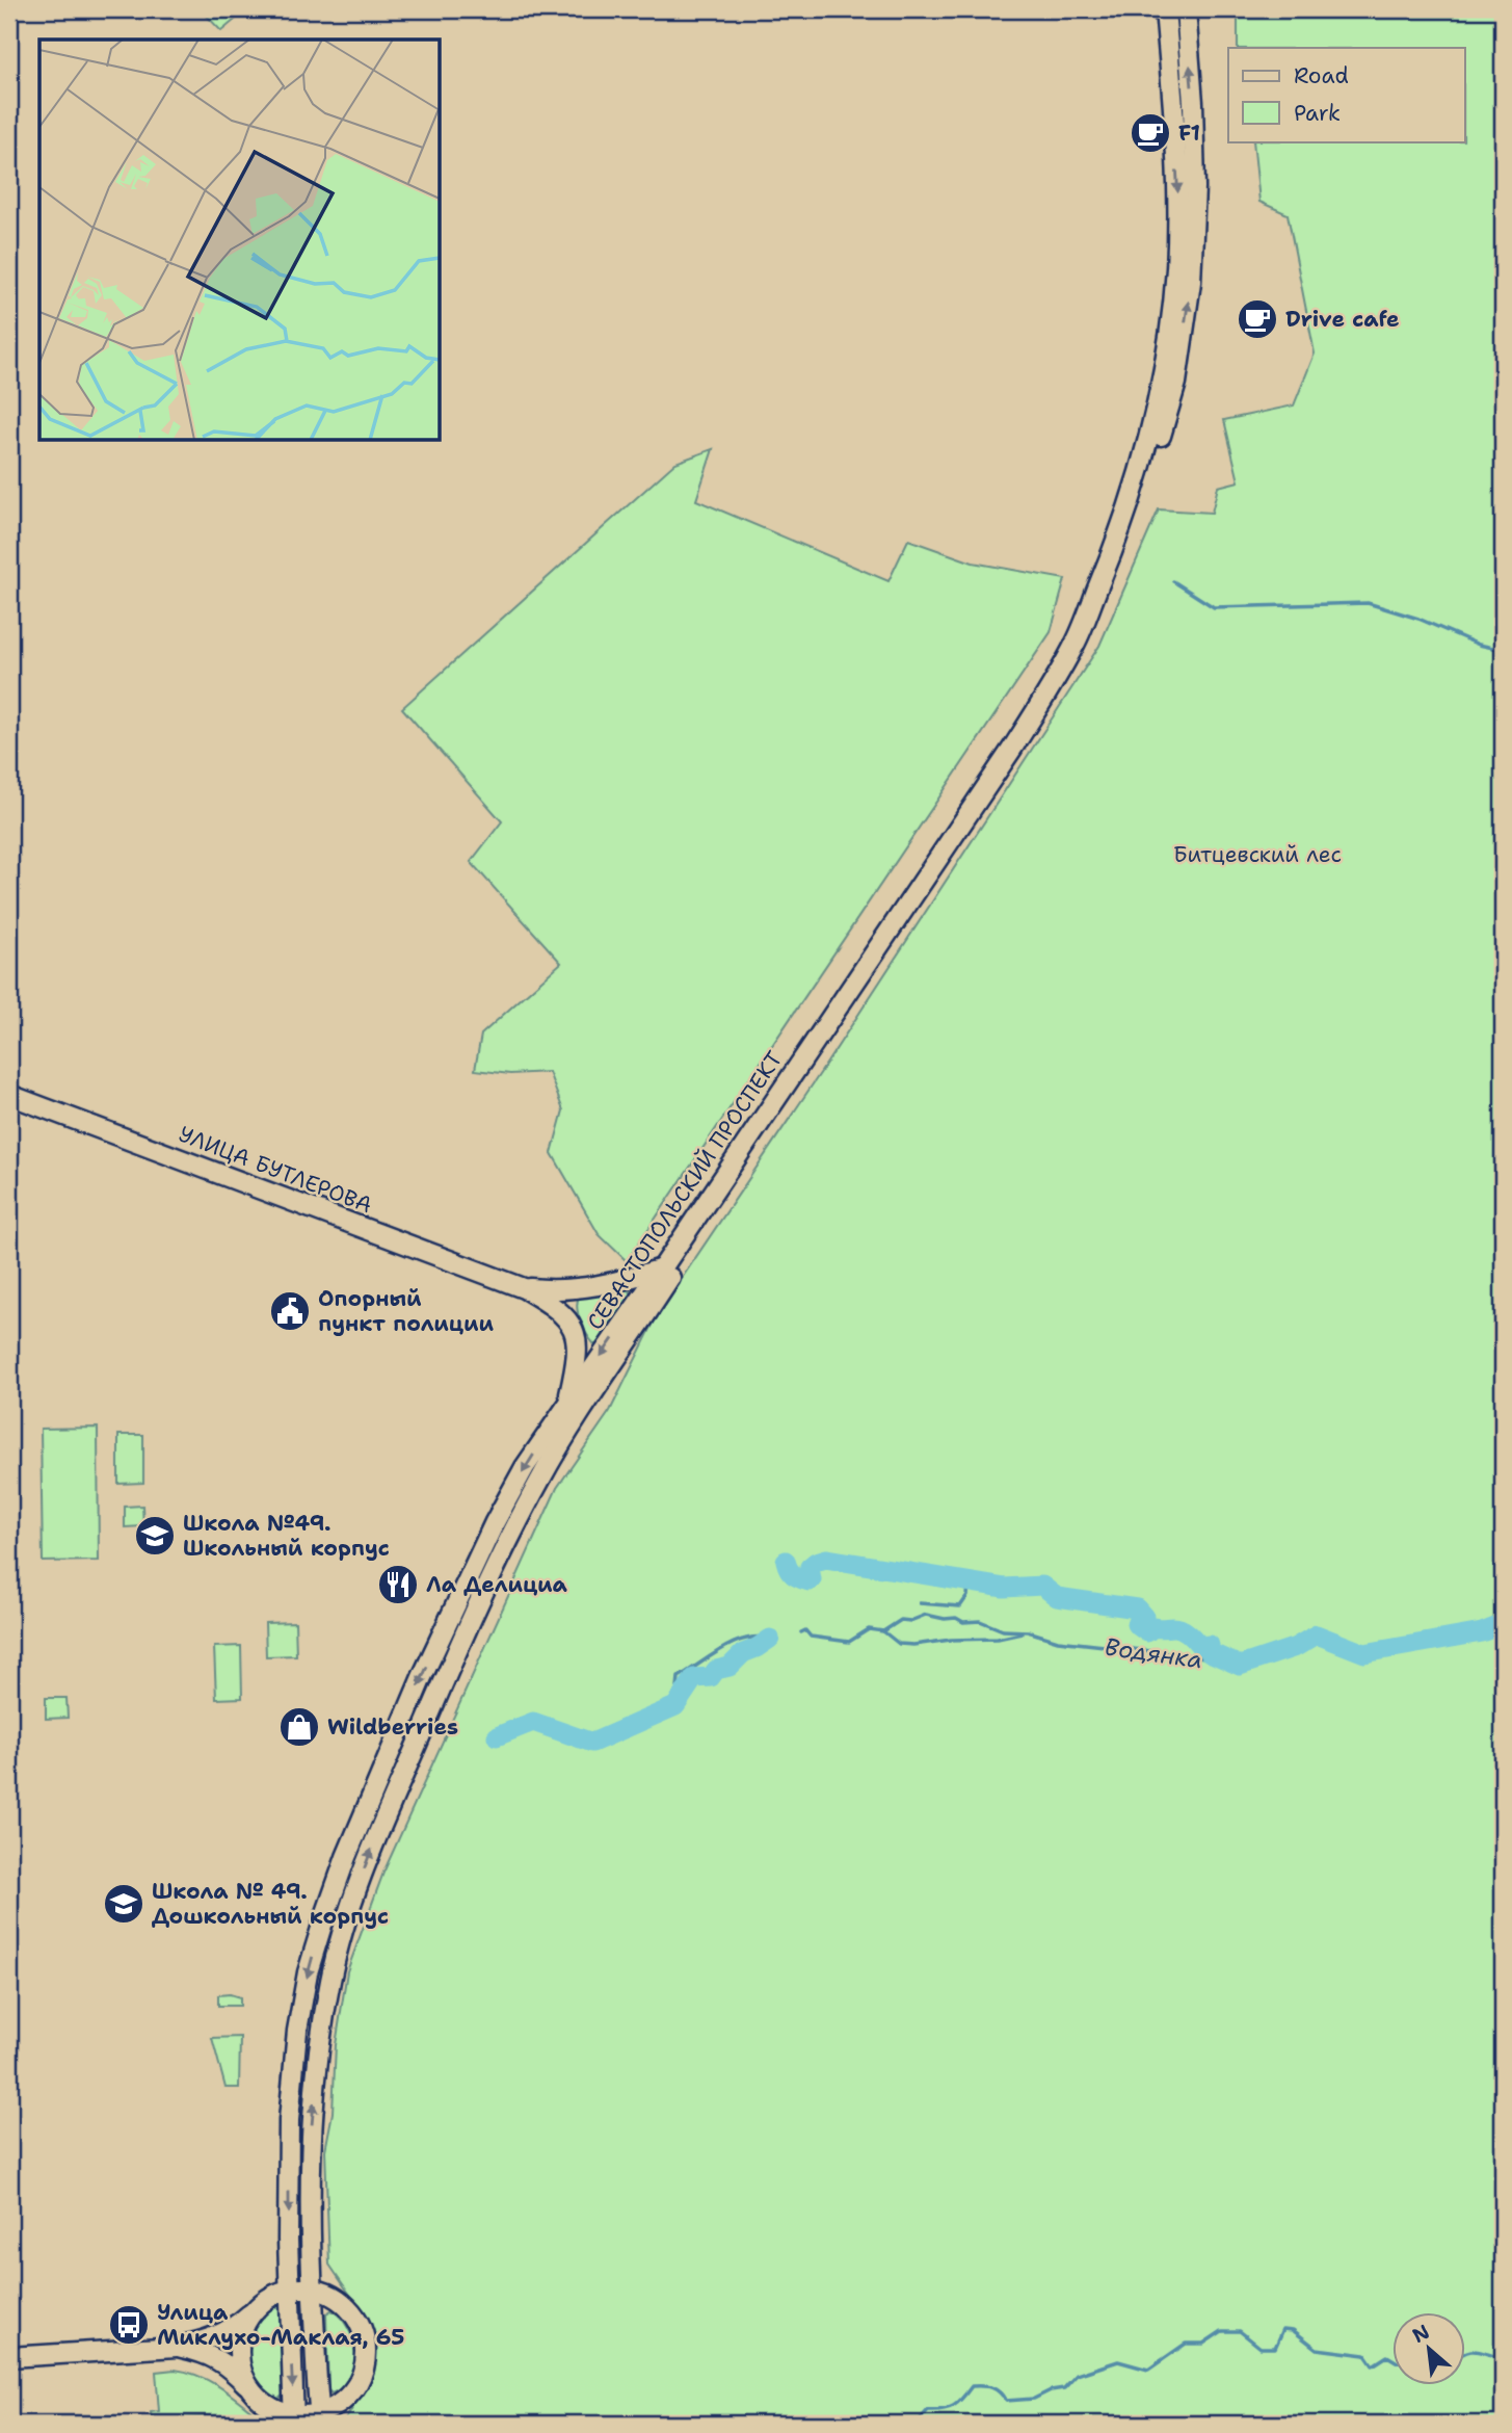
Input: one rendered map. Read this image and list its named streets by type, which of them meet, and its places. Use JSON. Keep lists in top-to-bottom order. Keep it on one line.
{"streets":{"main road":["УЛИЦА БУТЛЕРОВА","СЕВАСТОПОЛЬСКИЙ ПРОСПЕКТ"]},"crossings":[["УЛИЦА БУТЛЕРОВА","СЕВАСТОПОЛЬСКИЙ ПРОСПЕКТ"]],"water":["Водянка"],"parks":["Битцевский лес"],"places":{"cafe":["F1","Drive cafe"],"public building":["Опорный пункт полиции"],"school or university":["Школа №49. Школьный корпус","Школа № 49. Дошкольный корпус"],"restaurant":["Ла Делициа"],"shop":["Wildberries"],"bus stop":["Улица Миклухо-Маклая, 65"]},"legend":["Road","Park"],"north":"top left"}
